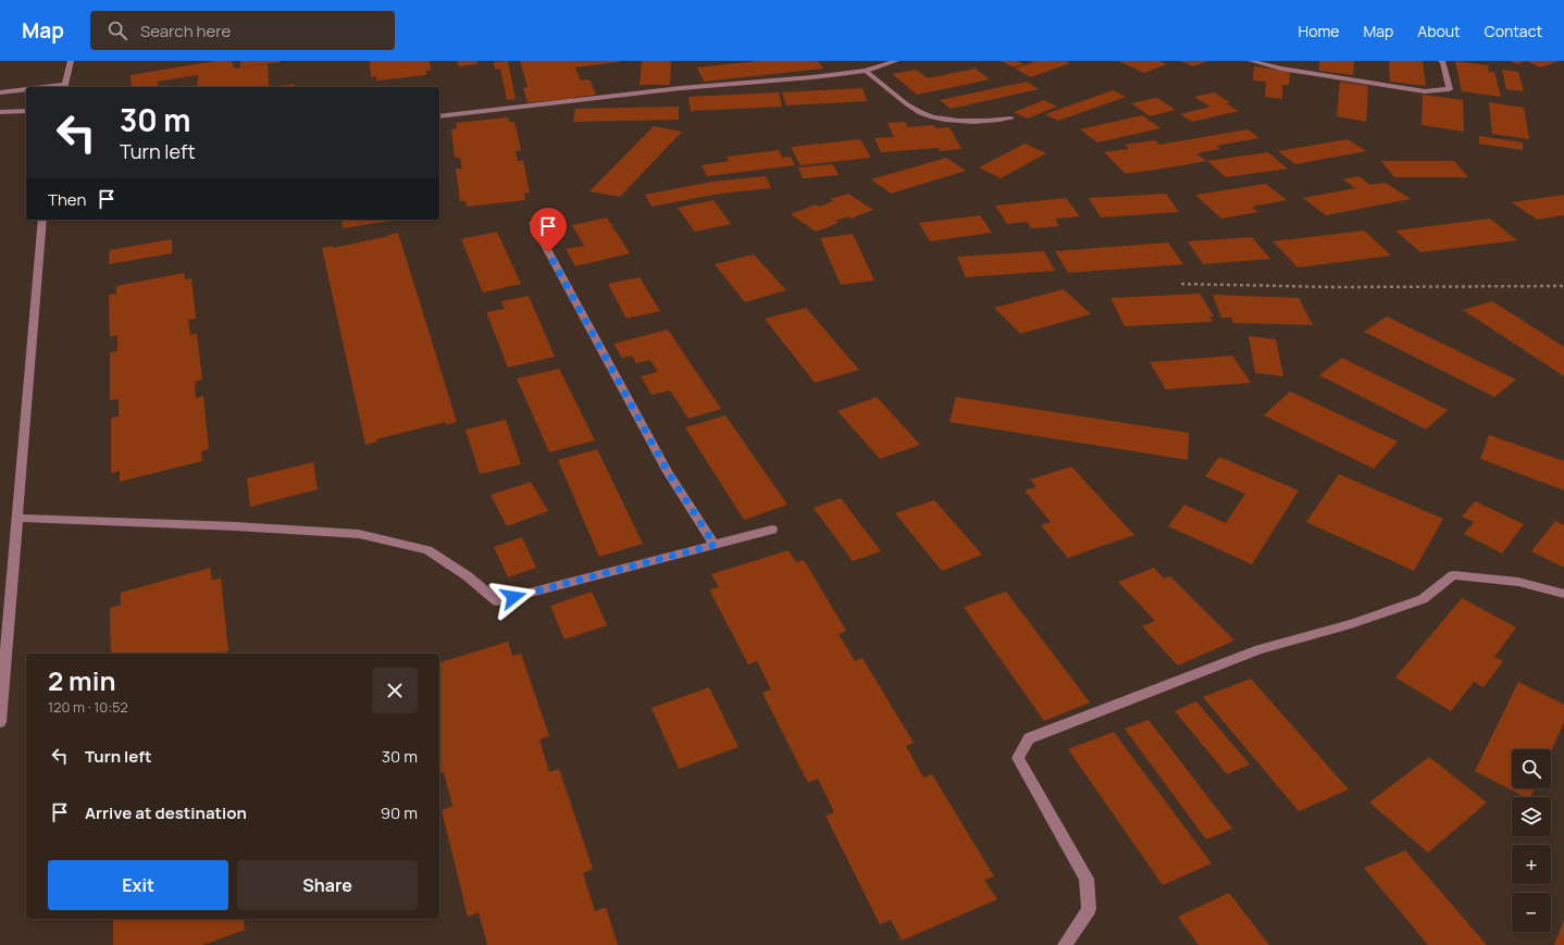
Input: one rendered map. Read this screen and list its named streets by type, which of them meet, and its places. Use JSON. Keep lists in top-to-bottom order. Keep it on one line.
{"page":{"header":"Map","search":"Search here","nav":["Home","Map","About","Contact"],"turn":["30 m","Turn left"],"then":"Then","heading":["2 min","120 m · 10:52"],"list":[{"name":"Turn left","value":"30 m"},{"name":"Arrive at destination","value":"90 m"}],"map_buttons":["+","−"],"buttons":["Exit","Share"]}}
